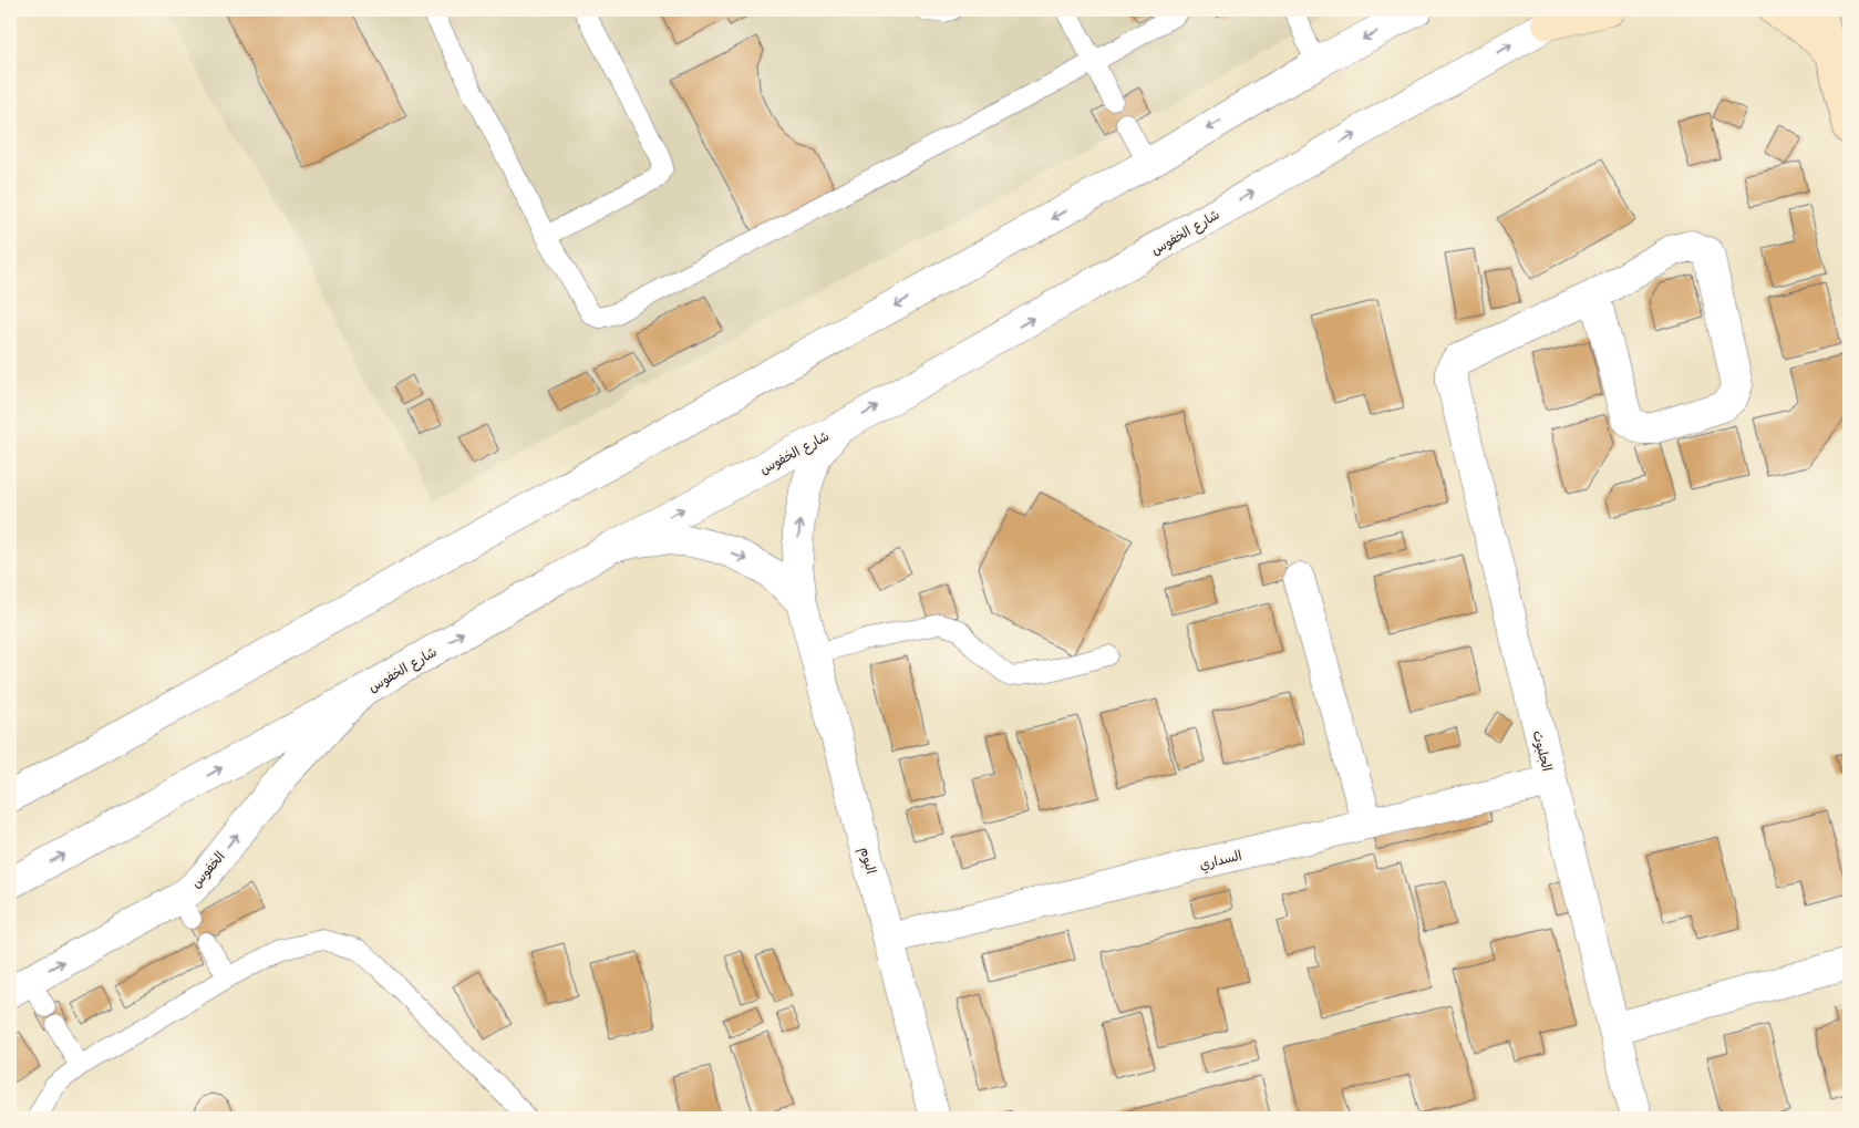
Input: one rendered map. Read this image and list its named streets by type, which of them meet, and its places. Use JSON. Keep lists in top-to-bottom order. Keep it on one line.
{"streets":{"street":["شارع الخفوس","الجلبوت","السداري","البوم","الخفوس"]},"crossings":[["شارع الخفوس","البوم"],["شارع الخفوس","الخفوس"],["الجلبوت","السداري"],["السداري","البوم"]]}
